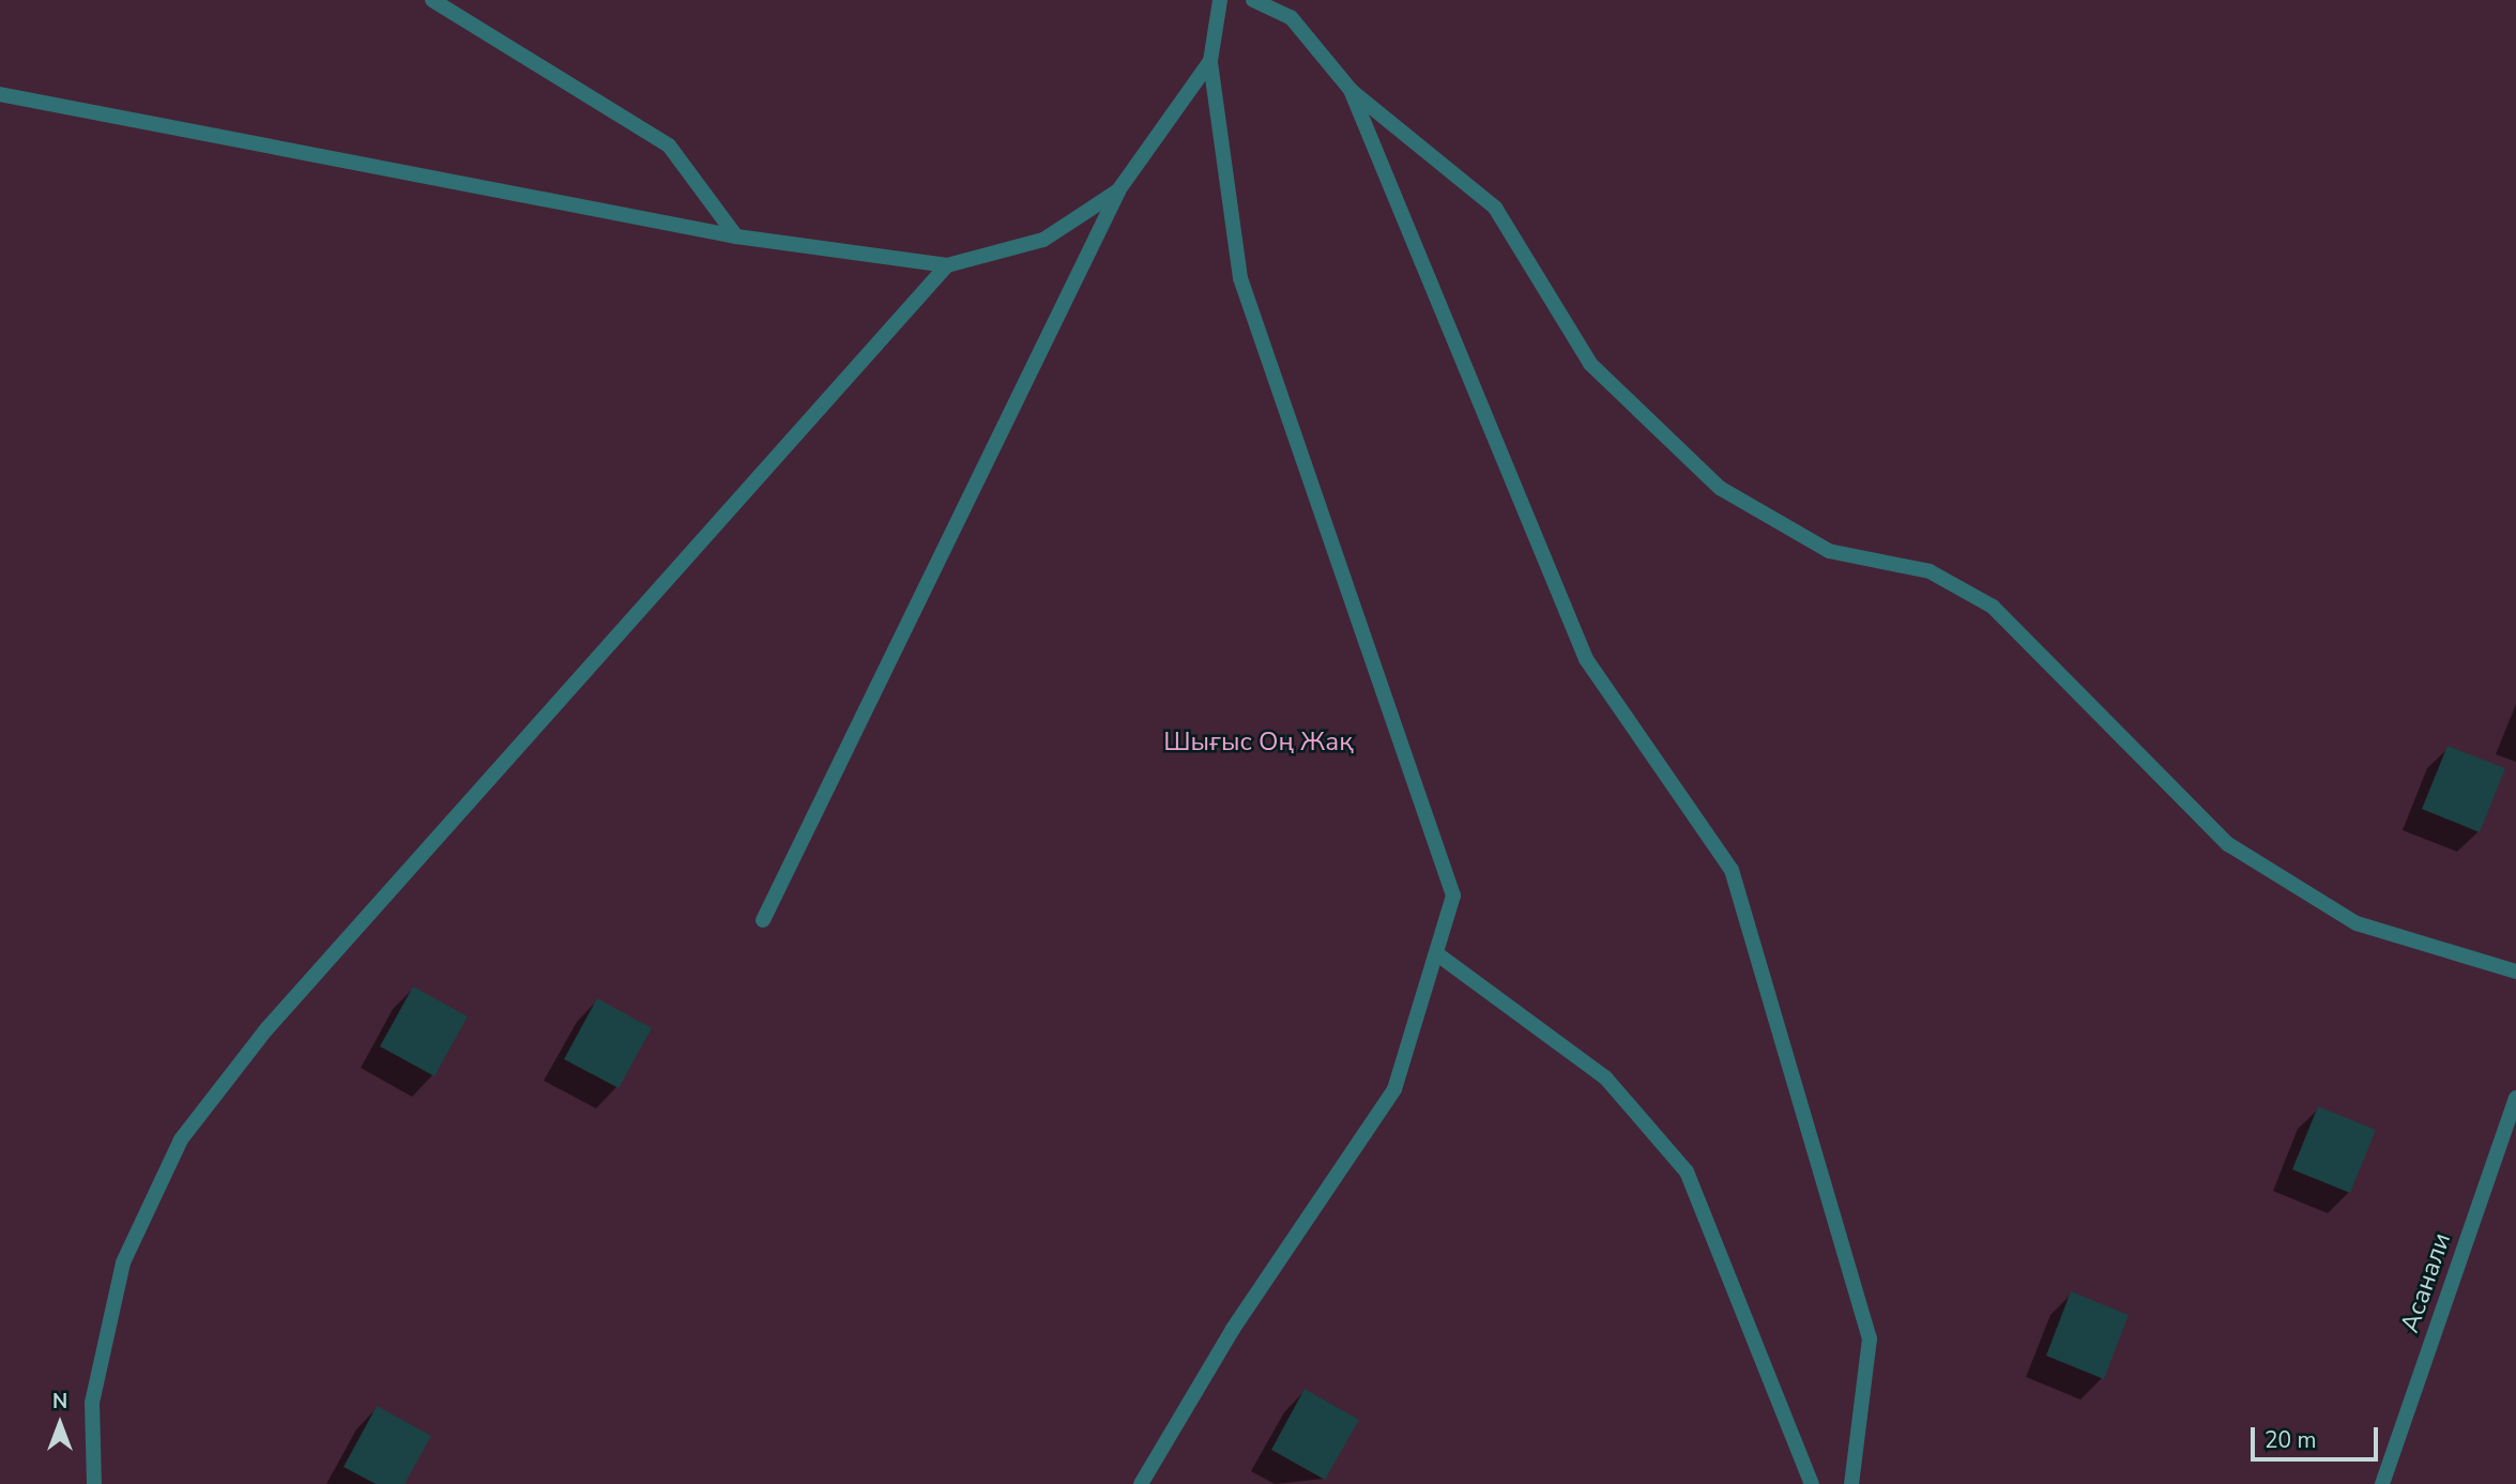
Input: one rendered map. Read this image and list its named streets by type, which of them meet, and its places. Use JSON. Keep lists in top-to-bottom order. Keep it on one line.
{"streets":{"street":["Асанали"]},"parks":["Шығыс Оң Жақ"],"scale_bar":"20 m","north":"top"}
